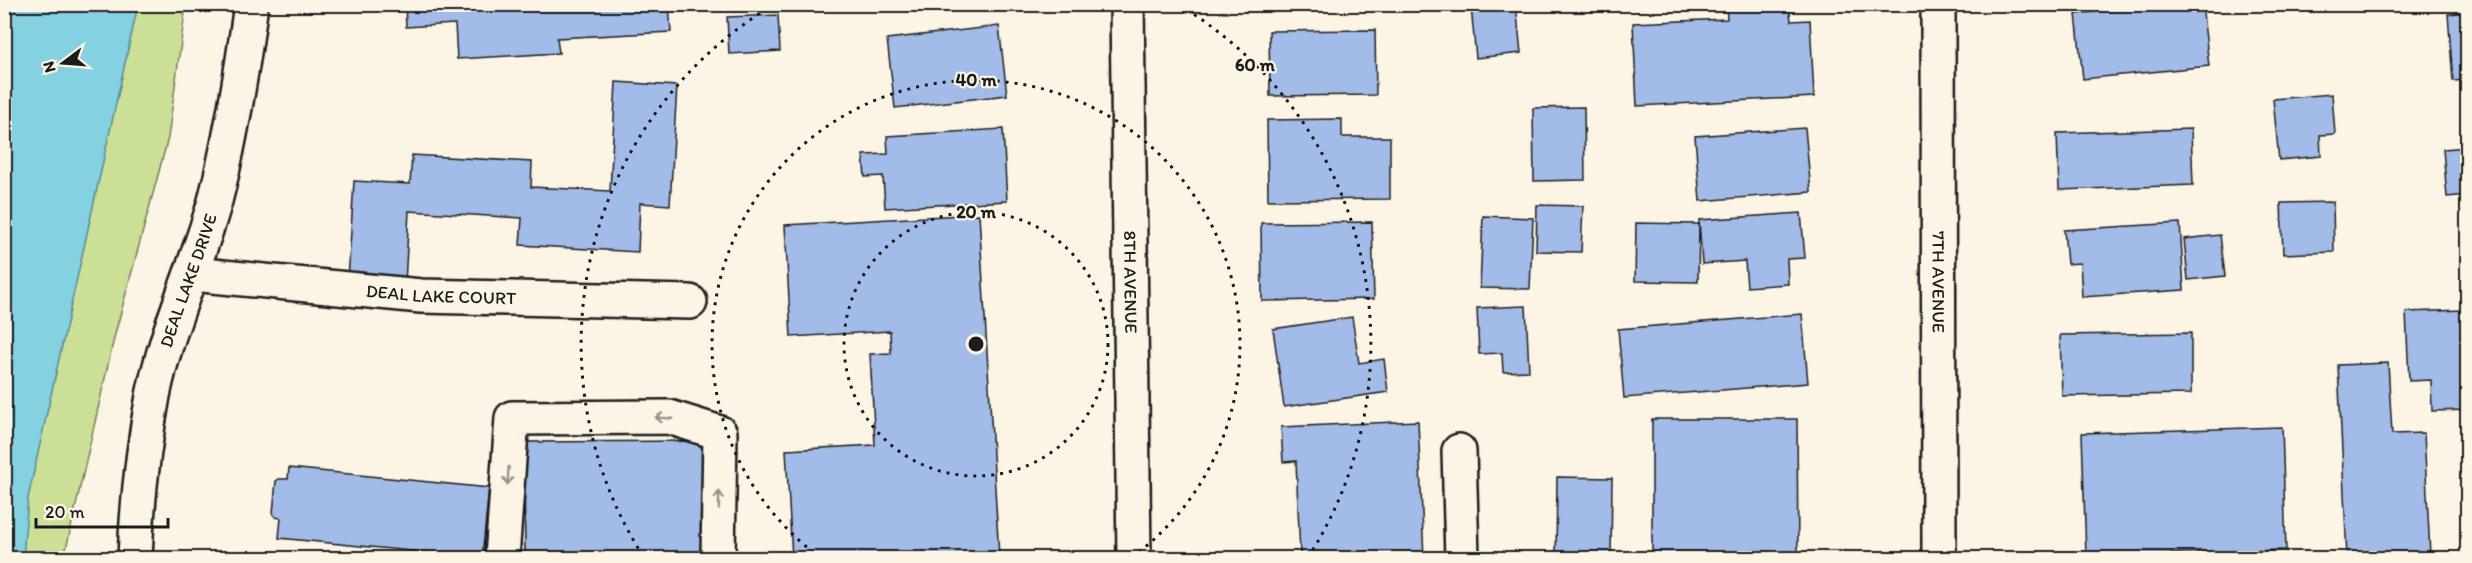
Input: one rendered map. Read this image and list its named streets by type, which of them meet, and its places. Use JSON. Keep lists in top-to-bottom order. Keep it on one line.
{"streets":{"street":["DEAL LAKE DRIVE","7TH AVENUE","8TH AVENUE","DEAL LAKE COURT"]},"crossings":[["DEAL LAKE DRIVE","DEAL LAKE COURT"]],"scale_bar":"20 m","north":"left","rings":["60 m","40 m","20 m"]}
